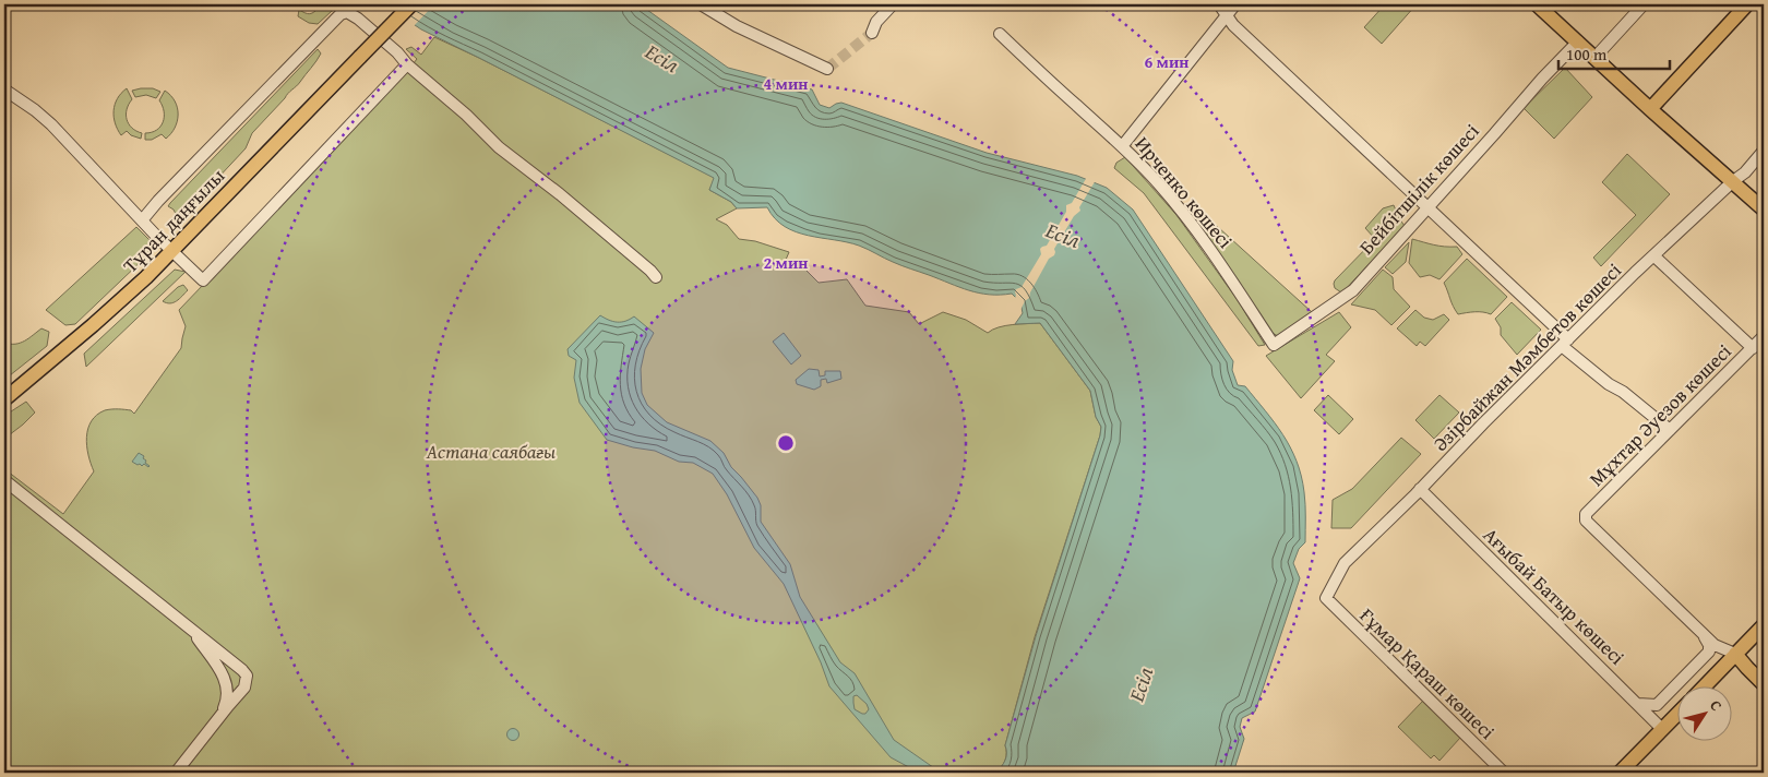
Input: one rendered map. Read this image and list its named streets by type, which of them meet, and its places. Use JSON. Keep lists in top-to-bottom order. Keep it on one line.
{"streets":{"main road":["Тұран даңғылы"],"street":["Бейбітшілік көшесі","Ирченко көшесі","Әзірбайжан Мәмбетов көшесі","Мұхтар Әуезов көшесі","Ағыбай Батыр көшесі","Ғұмар Қараш көшесі"]},"crossings":[["Бейбітшілік көшесі","Ирченко көшесі"],["Әзірбайжан Мәмбетов көшесі","Ағыбай Батыр көшесі"],["Әзірбайжан Мәмбетов көшесі","Ғұмар Қараш көшесі"]],"water":["Есіл"],"parks":["Астана саябағы"],"scale_bar":"100 m","north":"top right","rings":["6 мин","4 мин","2 мин"]}
